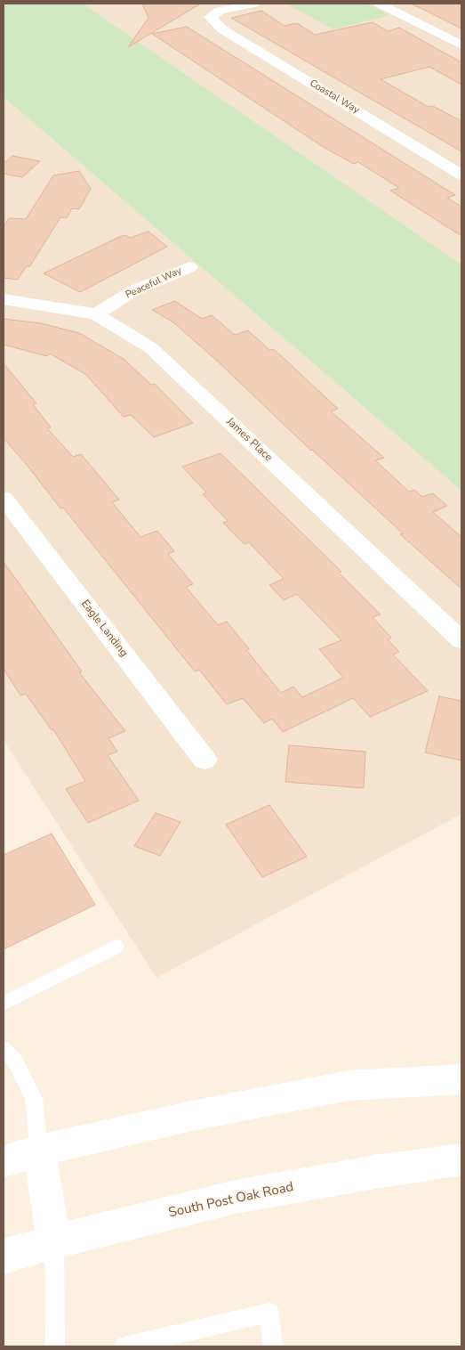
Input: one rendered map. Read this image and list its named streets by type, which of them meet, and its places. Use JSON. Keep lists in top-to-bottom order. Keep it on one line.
{"streets":{"street":["Coastal Way","Peaceful Way","James Place","Eagle Landing","South Post Oak Road"]},"crossings":[["Peaceful Way","James Place"]]}
